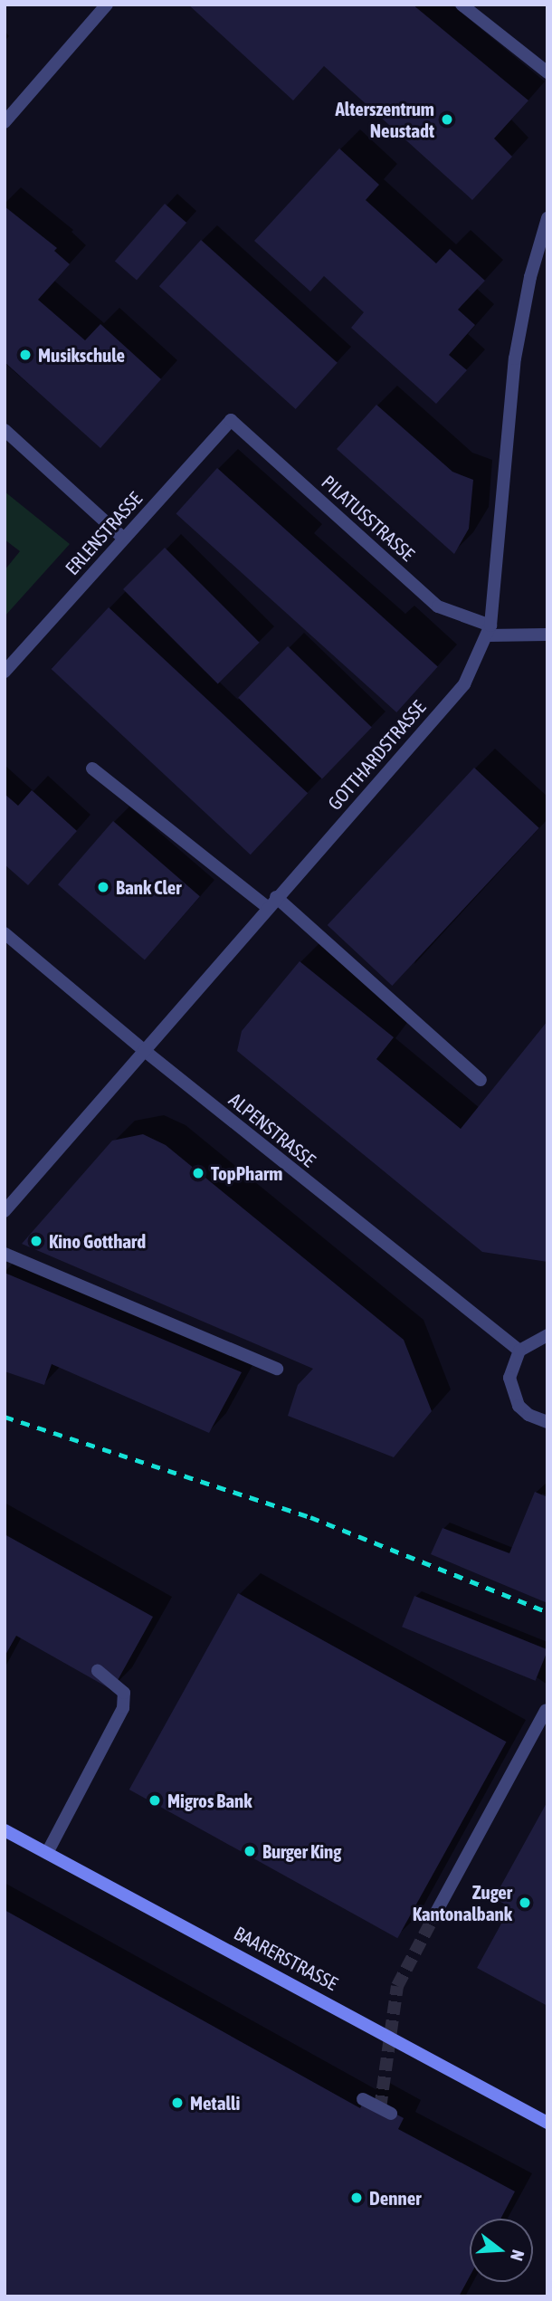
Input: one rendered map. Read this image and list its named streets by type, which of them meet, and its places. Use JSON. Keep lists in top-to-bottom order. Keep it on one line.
{"streets":{"main road":["BAARERSTRASSE"],"street":["PILATUSSTRASSE","ERLENSTRASSE","GOTTHARDSTRASSE","ALPENSTRASSE"]},"crossings":[["PILATUSSTRASSE","ERLENSTRASSE"],["PILATUSSTRASSE","GOTTHARDSTRASSE"],["GOTTHARDSTRASSE","ALPENSTRASSE"]],"places":["Alterszentrum Neustadt","Musikschule","Bank Cler","TopPharm","Kino Gotthard","Migros Bank","Burger King","Zuger Kantonalbank","Metalli","Denner"],"north":"right"}
